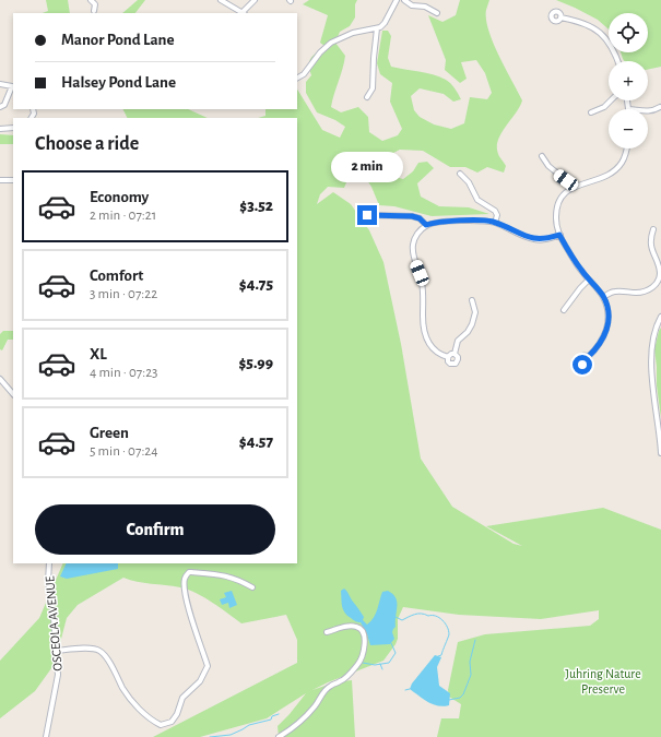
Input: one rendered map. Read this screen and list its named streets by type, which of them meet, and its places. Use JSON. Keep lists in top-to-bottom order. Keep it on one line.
{"streets":{"street":["OSCEOLA AVENUE"]},"parks":["Juhring Nature Preserve"],"page":{"map_buttons":["+","−"],"banner":["Manor Pond Lane","Halsey Pond Lane"],"heading":"Choose a ride","bubble":"2 min","list":[{"name":"Economy","note":"2 min · 07:21","value":"$3.52"},{"name":"Comfort","note":"3 min · 07:22","value":"$4.75"},{"name":"XL","note":"4 min · 07:23","value":"$5.99"},{"name":"Green","note":"5 min · 07:24","value":"$4.57"}],"buttons":"Confirm"}}
